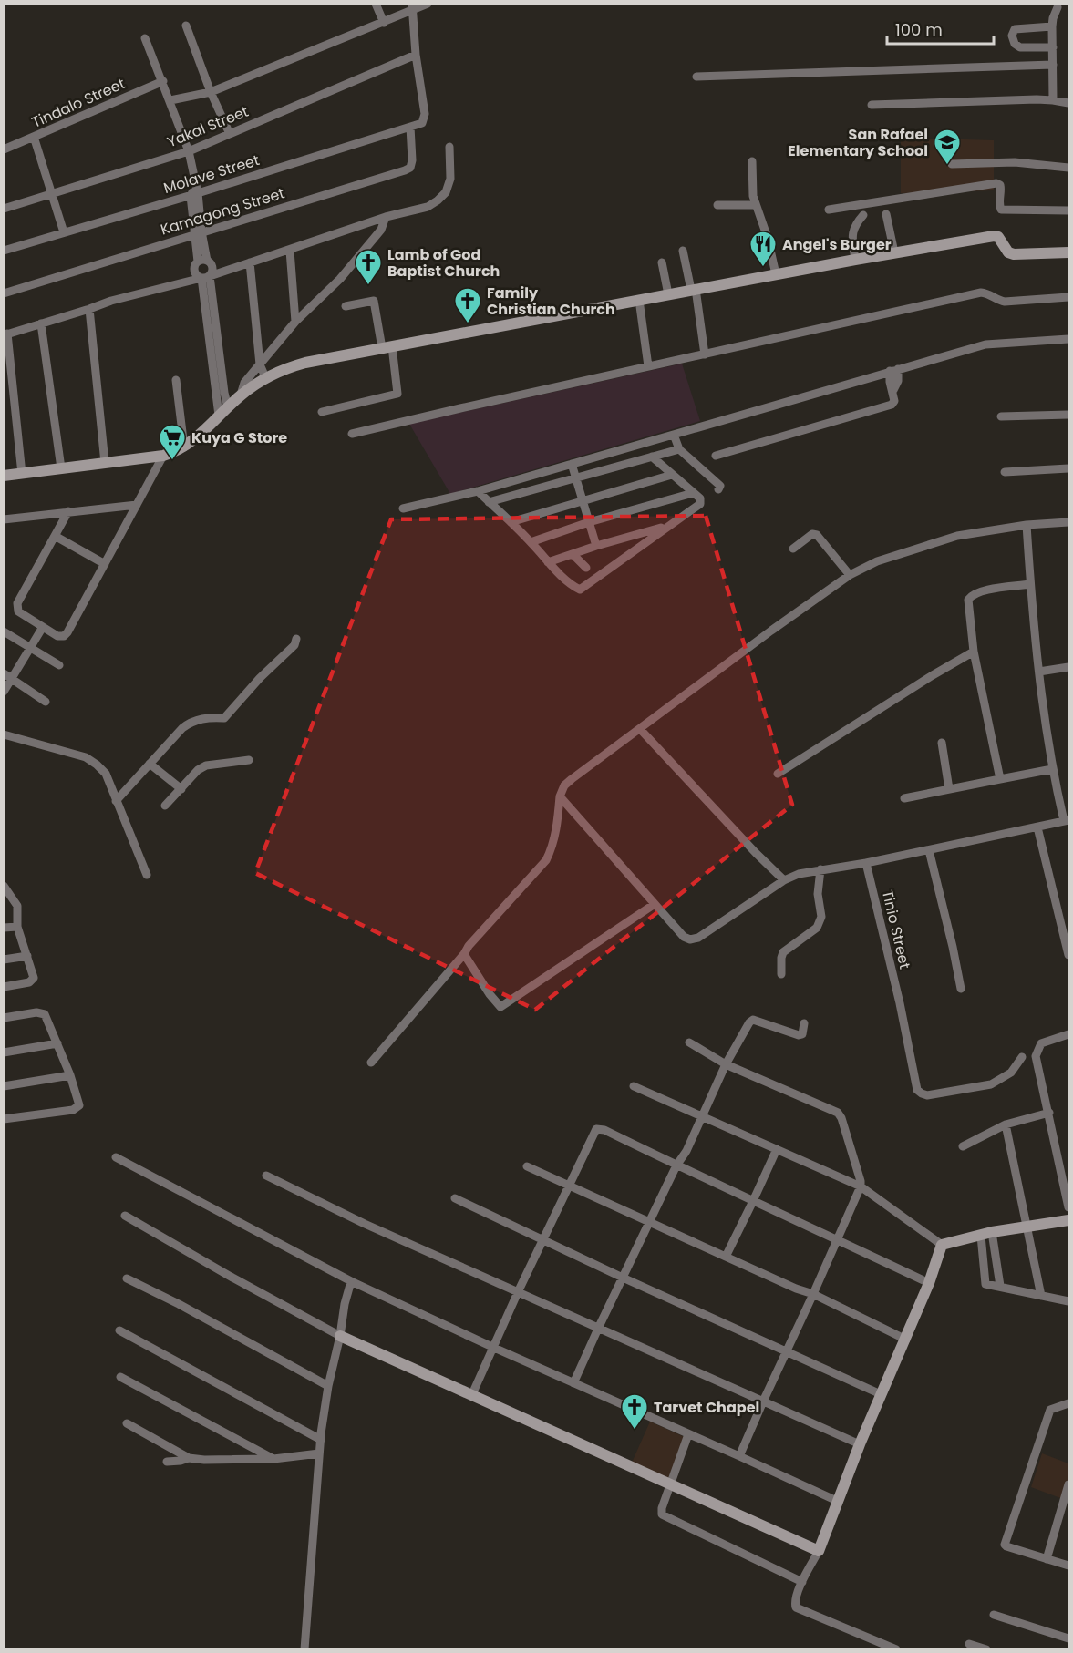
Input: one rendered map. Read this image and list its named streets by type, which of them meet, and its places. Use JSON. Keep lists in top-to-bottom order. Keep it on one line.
{"streets":{"street":["Tindalo Street","Yakal Street","Molave Street","Kamagong Street","Tinio Street"]},"crossings":[["Yakal Street","Molave Street"],["Molave Street","Kamagong Street"]],"places":{"school or university":["San Rafael Elementary School"],"restaurant":["Angel's Burger"],"church":["Lamb of God Baptist Church","Family Christian Church","Tarvet Chapel"],"supermarket":["Kuya G Store"]},"scale_bar":"100 m"}
